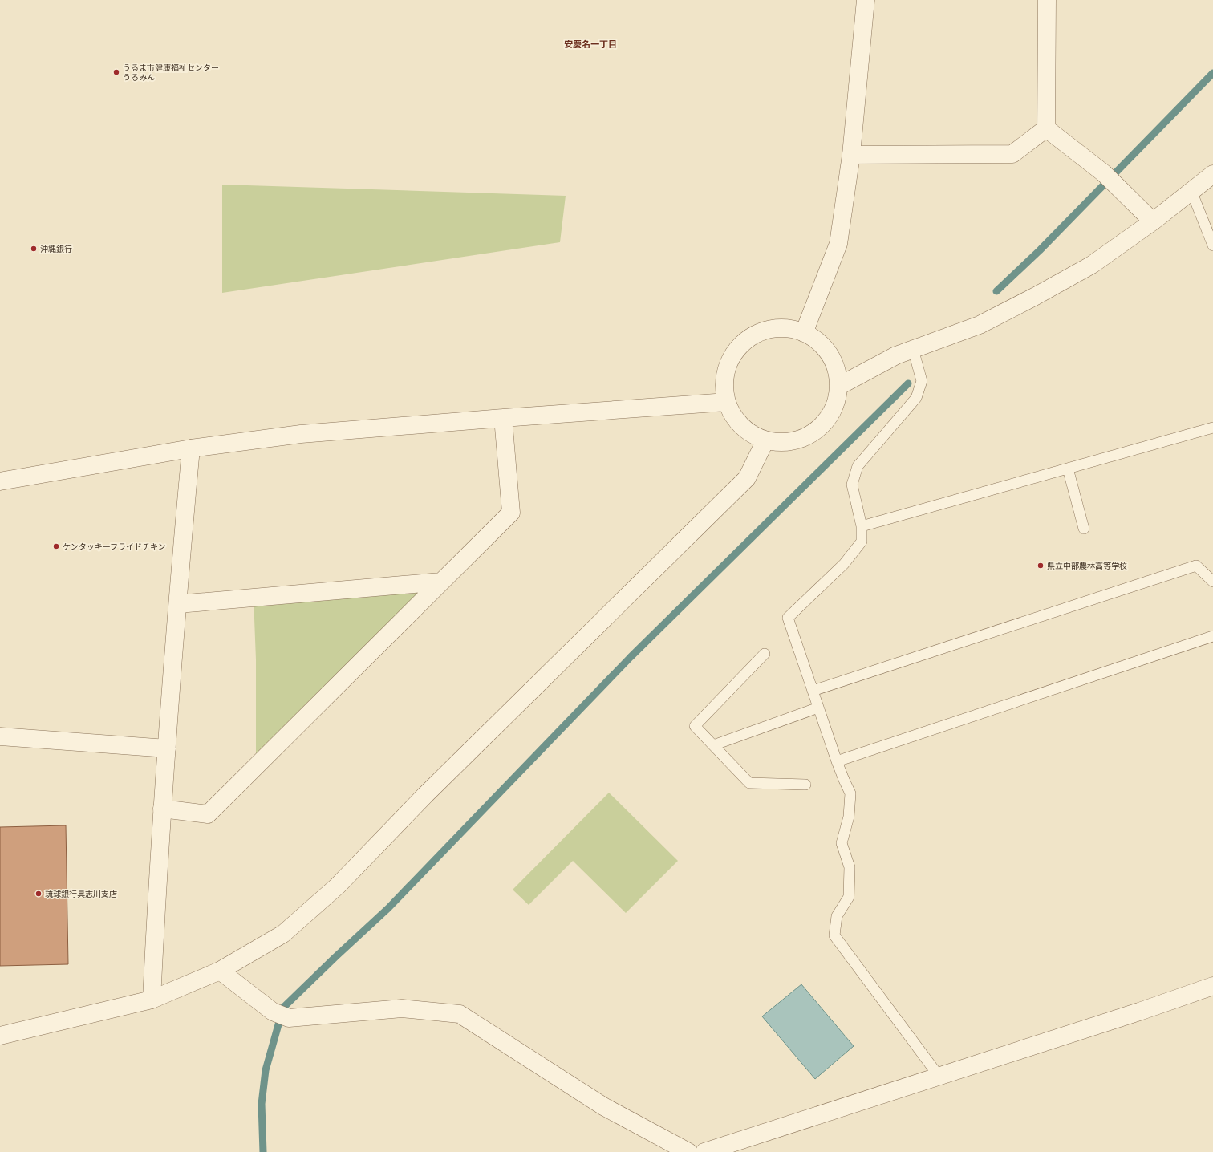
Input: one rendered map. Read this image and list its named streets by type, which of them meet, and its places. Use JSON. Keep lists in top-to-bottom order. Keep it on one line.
{"districts":["安慶名一丁目"],"places":["うるま市健康福祉センター うるみん","沖縄銀行","ケンタッキーフライドチキン","県立中部農林高等学校","琉球銀行具志川支店"]}
